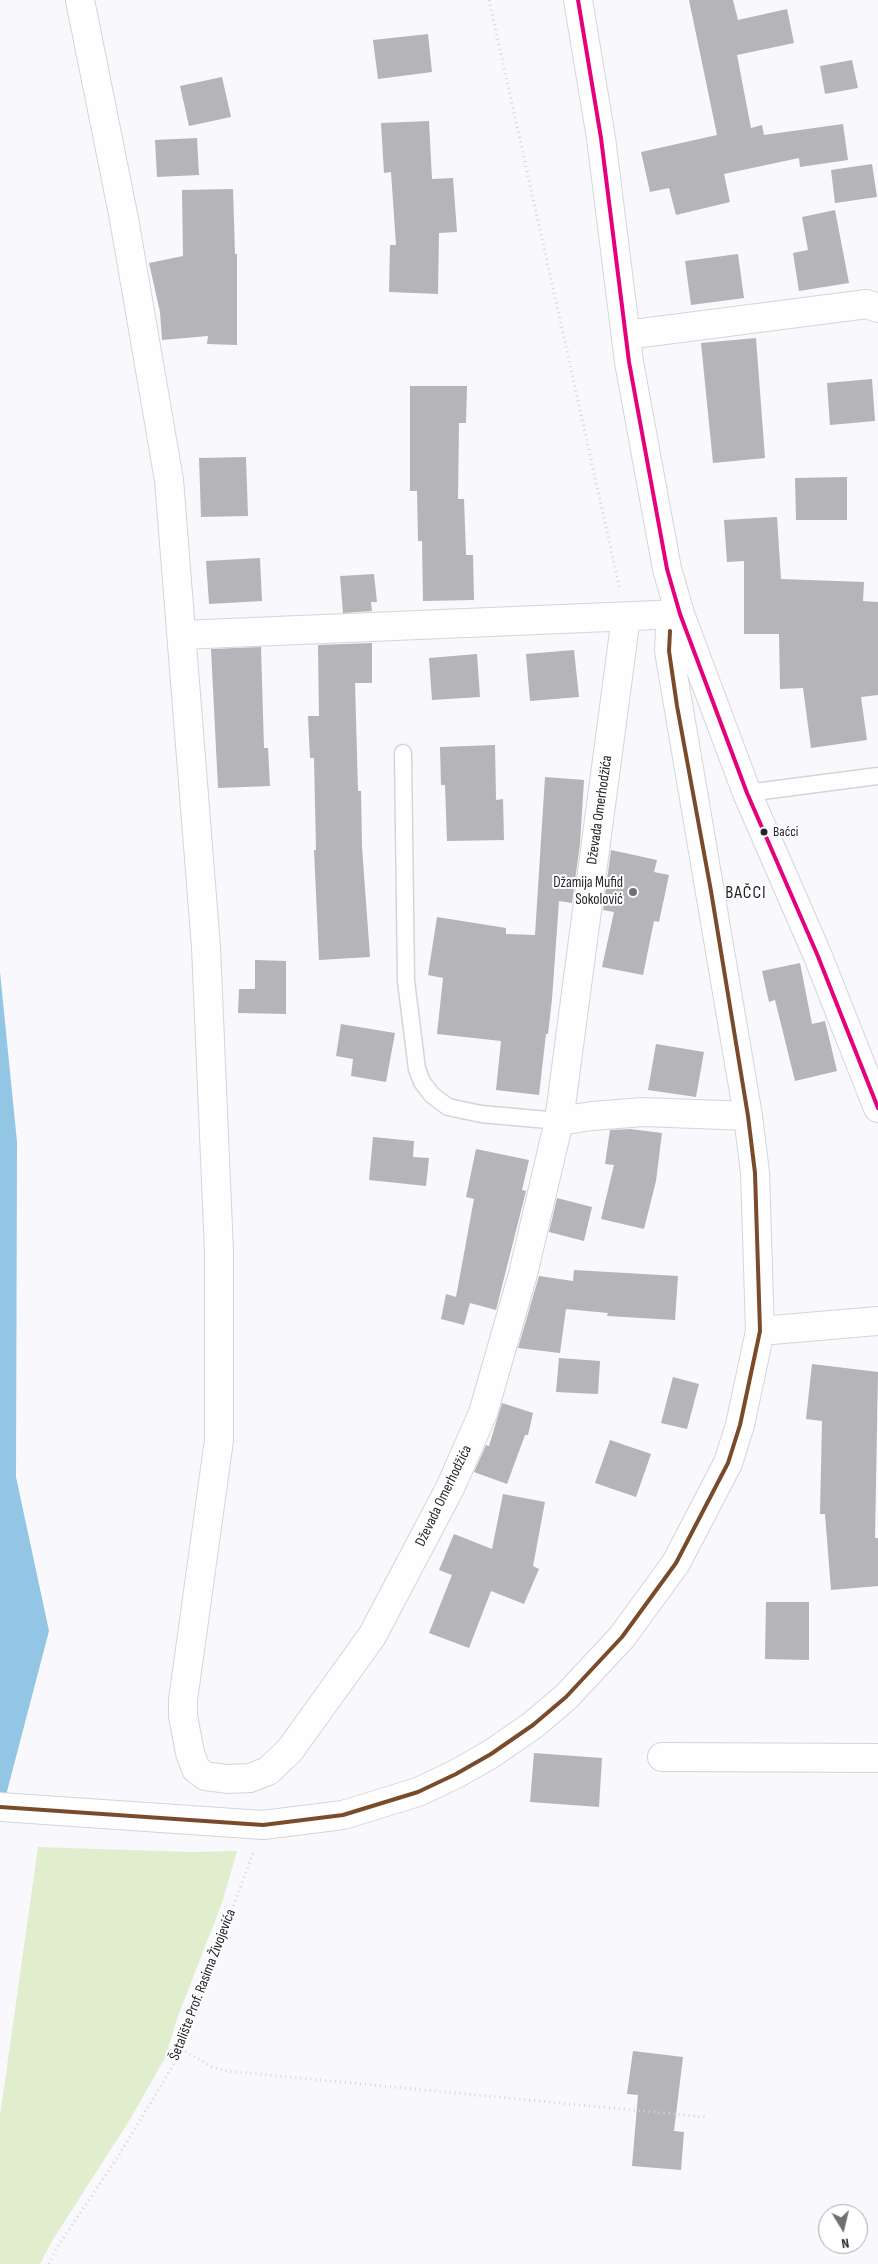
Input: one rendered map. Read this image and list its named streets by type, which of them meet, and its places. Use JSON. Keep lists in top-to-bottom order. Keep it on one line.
{"streets":{"street":["Dževada Omerhodžića"],"path":["Šetalište Prof. Rasima Živojevića"]},"districts":["BAČCI"],"places":["Baćci","Džamija Mufid Sokolović"],"north":"bottom"}
